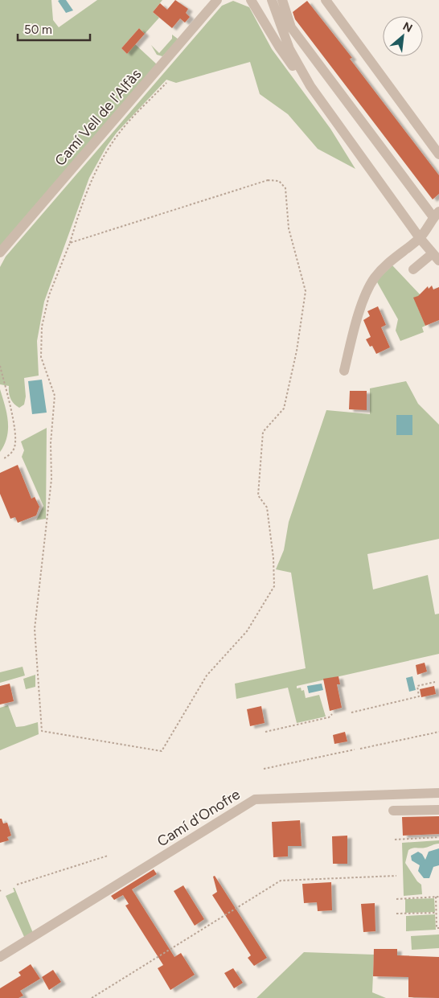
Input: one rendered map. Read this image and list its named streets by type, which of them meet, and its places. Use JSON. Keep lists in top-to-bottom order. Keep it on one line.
{"streets":{"street":["Camí Vell de l'Alfàs","Camí d'Onofre"]},"scale_bar":"50 m","north":"top right"}
